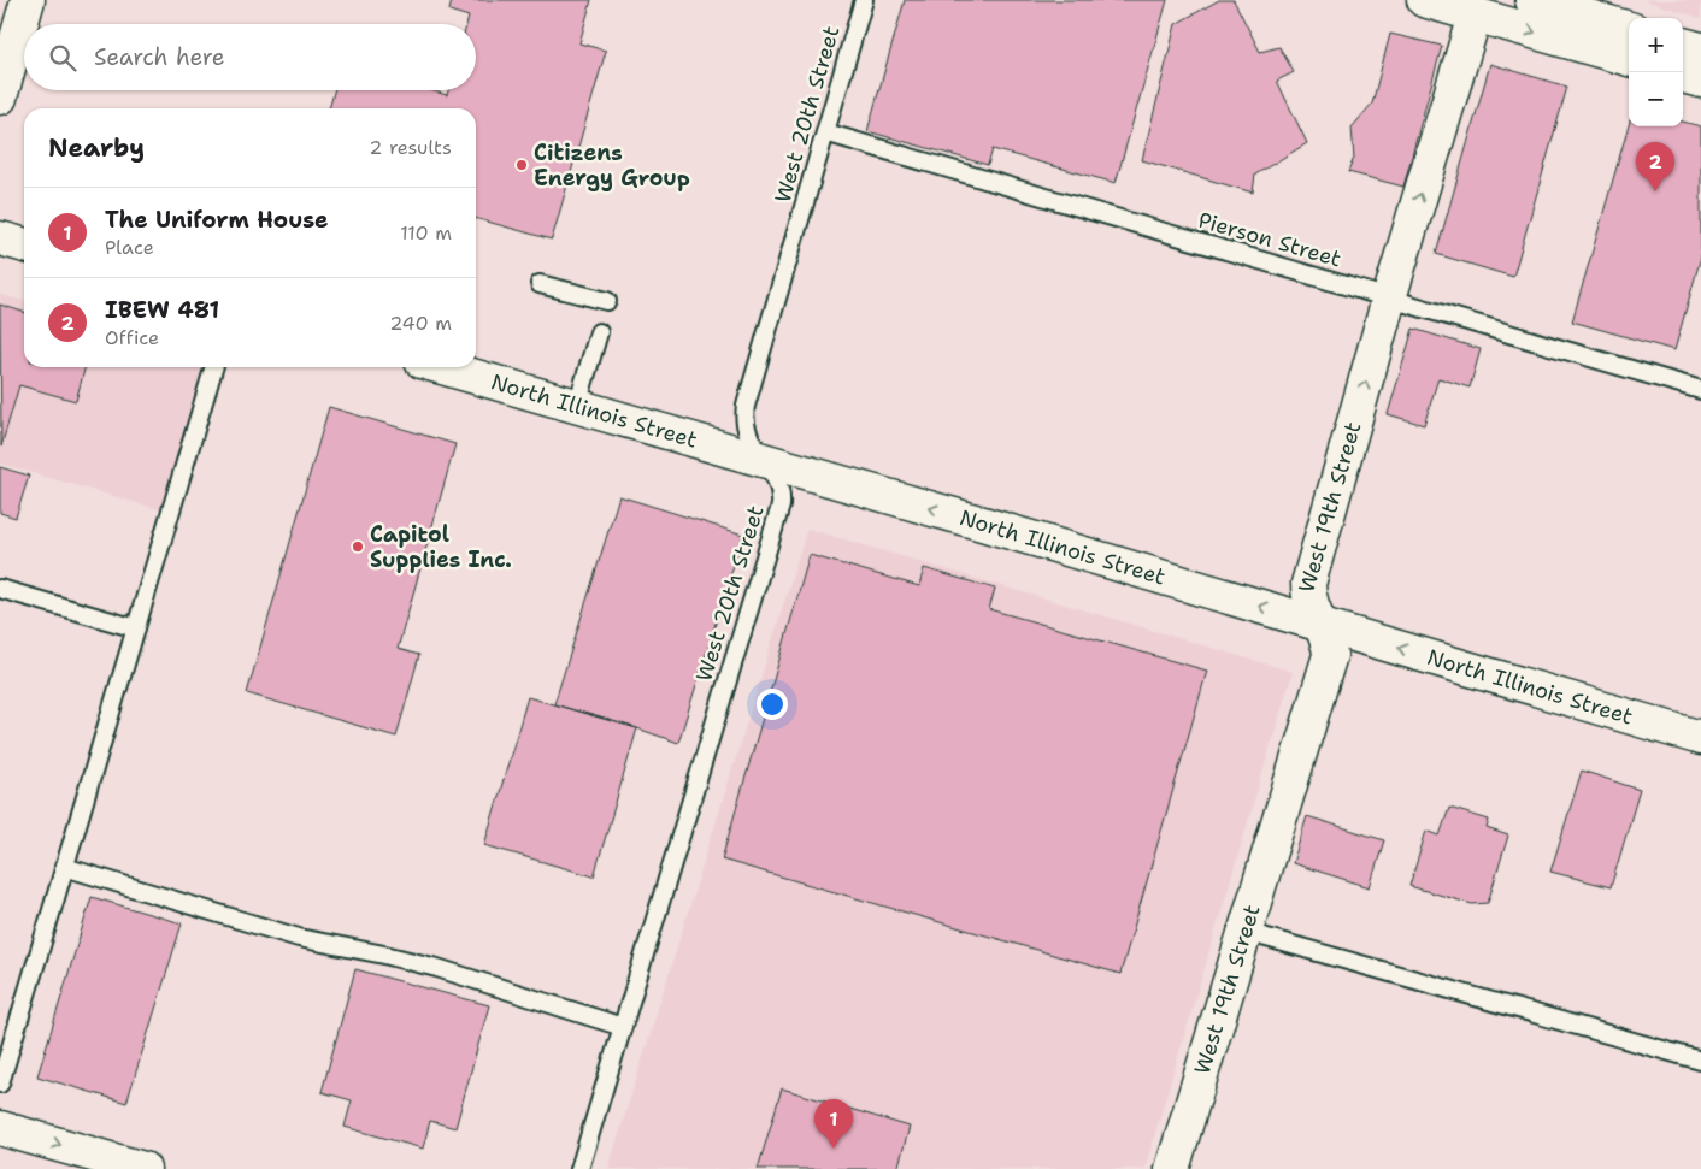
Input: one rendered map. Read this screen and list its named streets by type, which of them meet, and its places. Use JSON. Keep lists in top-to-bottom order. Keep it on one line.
{"streets":{"main road":["North Illinois Street","West 19th Street"],"lane":["West 20th Street","Pierson Street"]},"crossings":[["West 20th Street","Pierson Street"],["West 20th Street","North Illinois Street"],["Pierson Street","West 19th Street"],["North Illinois Street","West 19th Street"]],"one_way":["North Illinois Street","West 19th Street"],"places":["Citizens Energy Group","Capitol Supplies Inc."],"page":{"map_buttons":["+","−"],"search":"Search here","heading":["Nearby","2 results"],"pins":["2","1"],"list":[{"mark":"1","name":"The Uniform House","note":"Place","value":"110 m"},{"mark":"2","name":"IBEW 481","note":"Office","value":"240 m"}]}}
